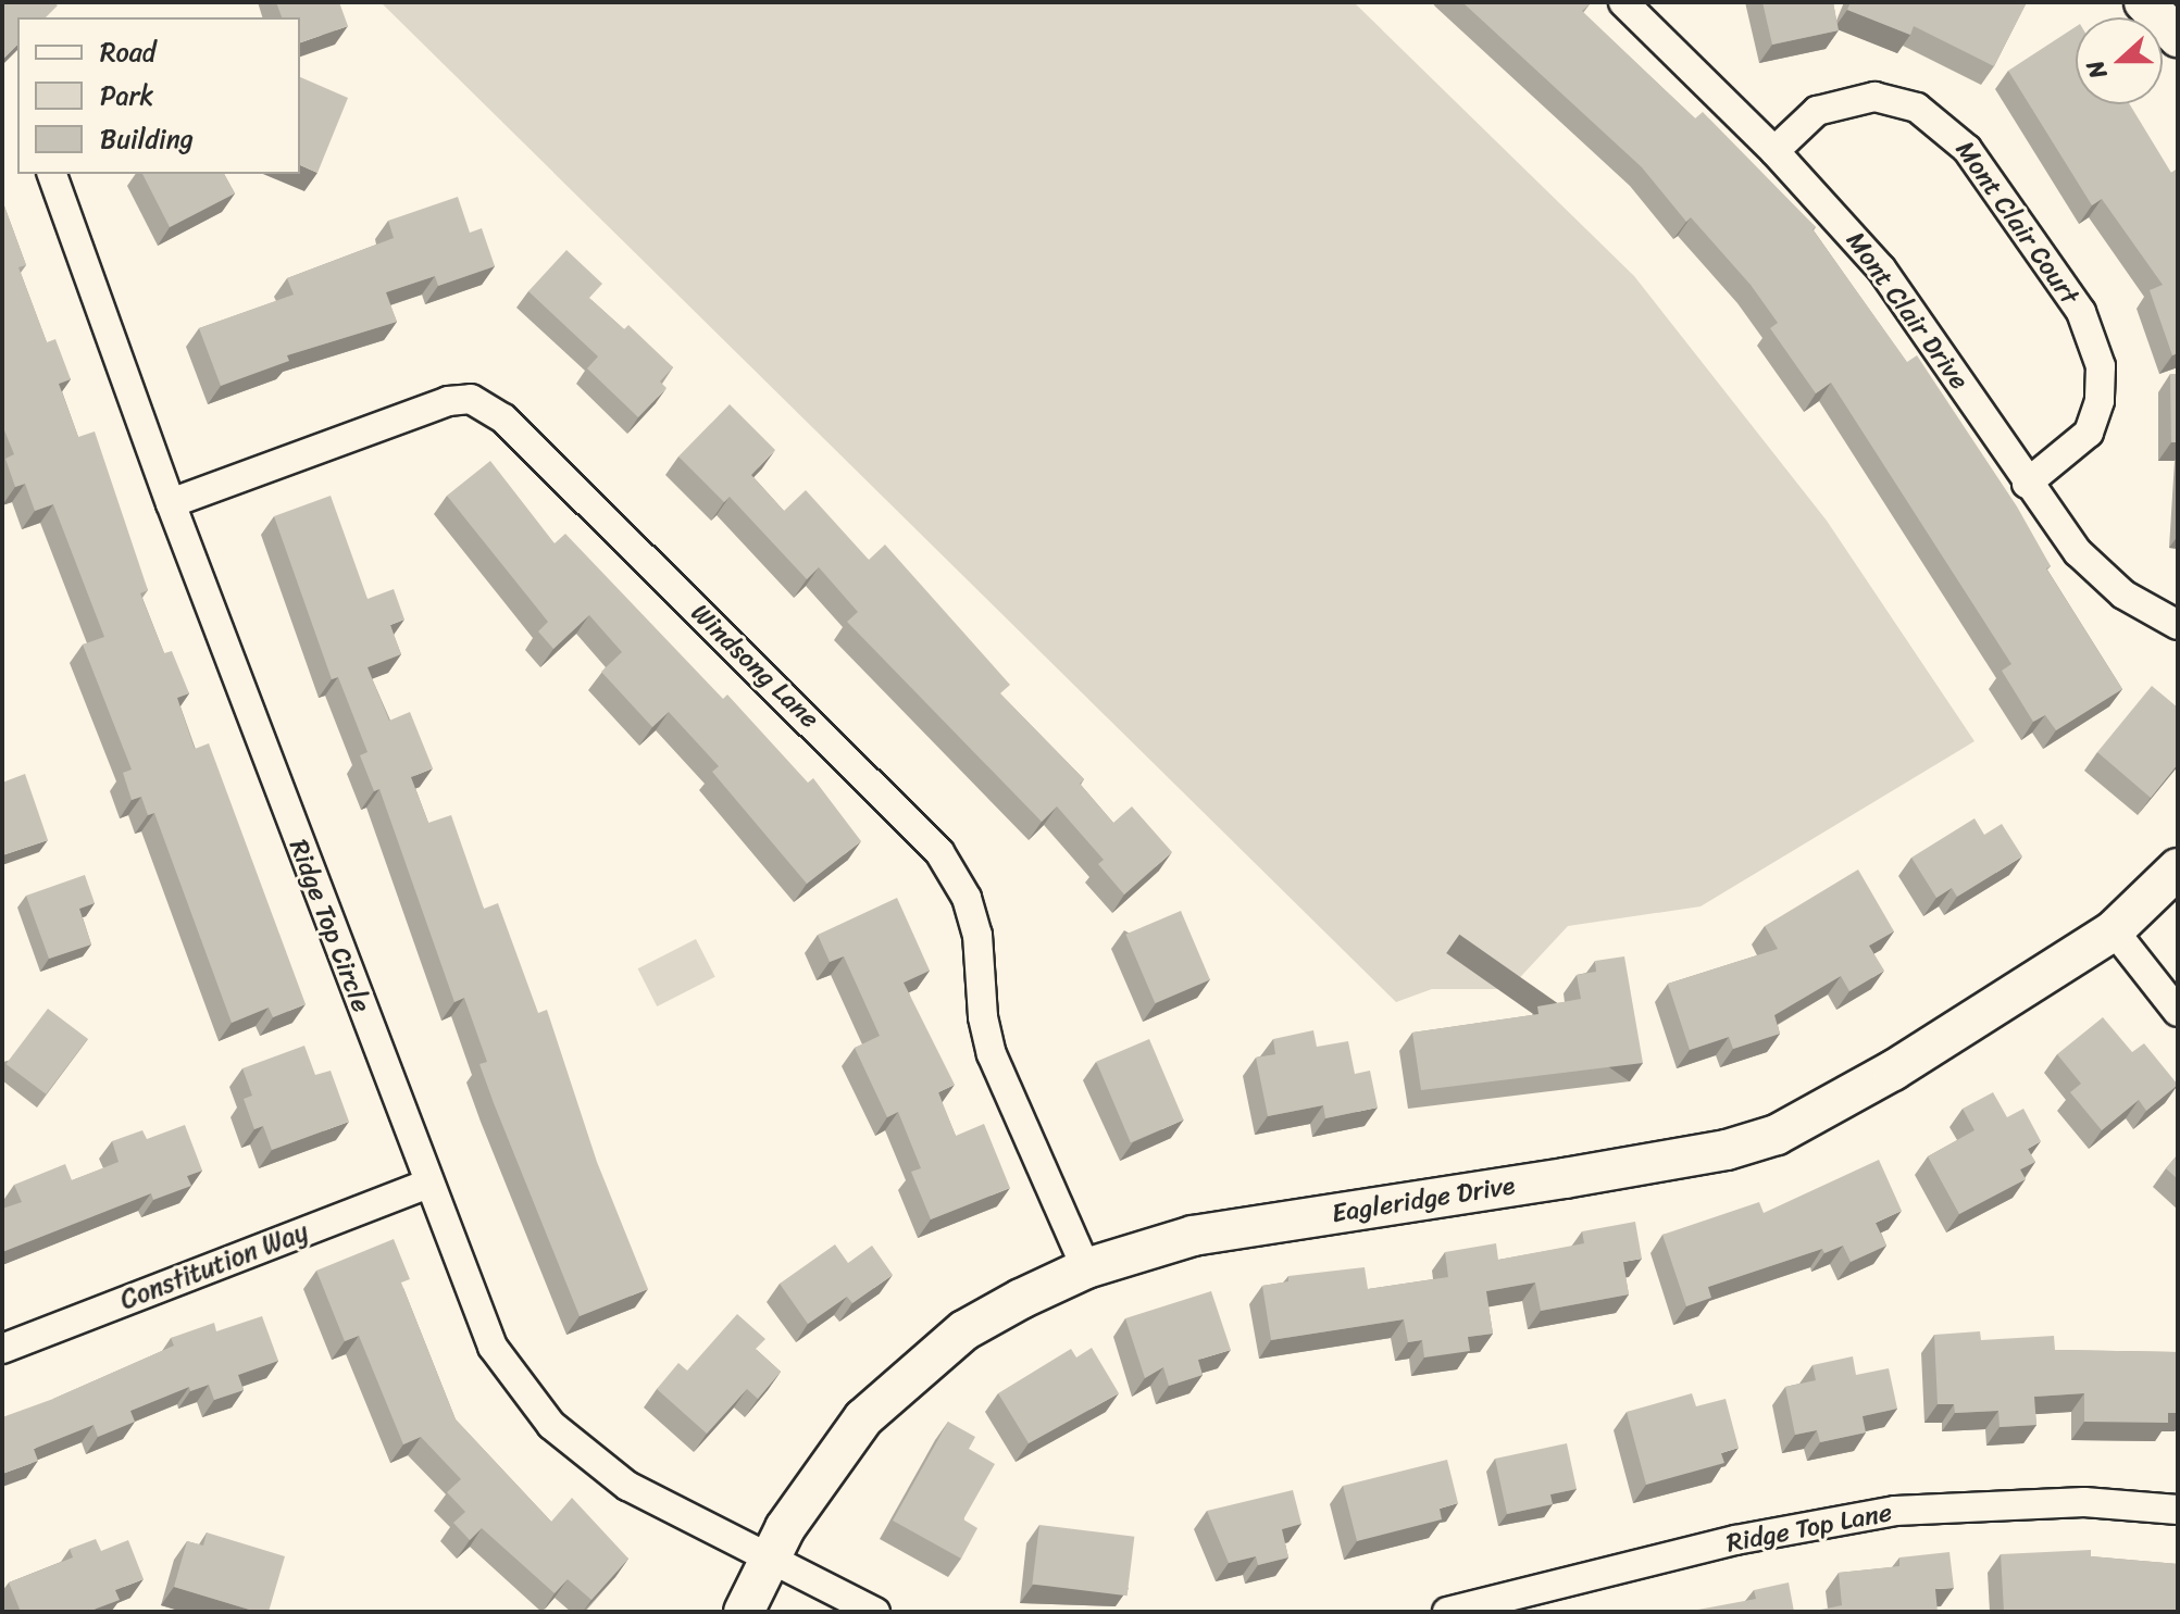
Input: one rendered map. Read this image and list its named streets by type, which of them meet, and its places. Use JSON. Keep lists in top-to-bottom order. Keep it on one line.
{"streets":{"main road":["Eagleridge Drive"],"street":["Mont Clair Court","Mont Clair Drive","Windsong Lane","Ridge Top Circle","Constitution Way","Ridge Top Lane"]},"crossings":[["Mont Clair Court","Mont Clair Drive"],["Windsong Lane","Ridge Top Circle"],["Windsong Lane","Eagleridge Drive"],["Ridge Top Circle","Eagleridge Drive"],["Ridge Top Circle","Constitution Way"]],"legend":["Road","Park","Building"],"north":"left"}
